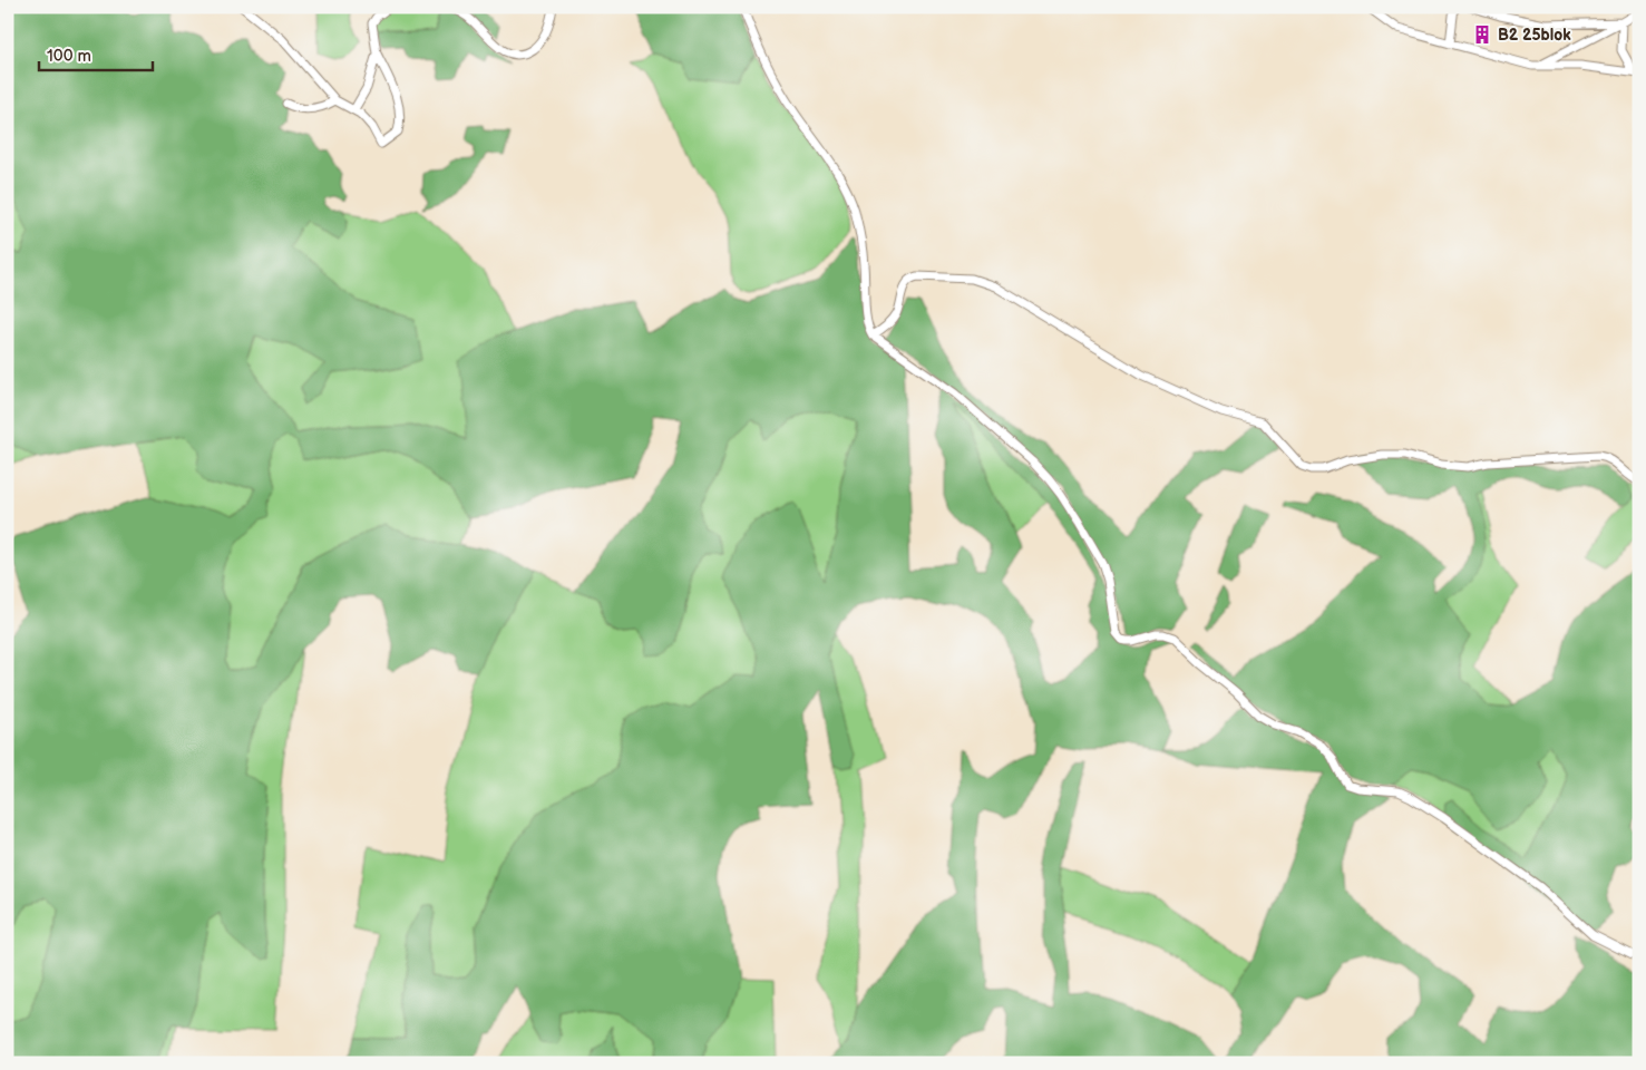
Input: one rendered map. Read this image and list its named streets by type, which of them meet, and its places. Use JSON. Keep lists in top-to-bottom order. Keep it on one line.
{"places":{"building":["B2 25blok"]},"scale_bar":"100 m"}
